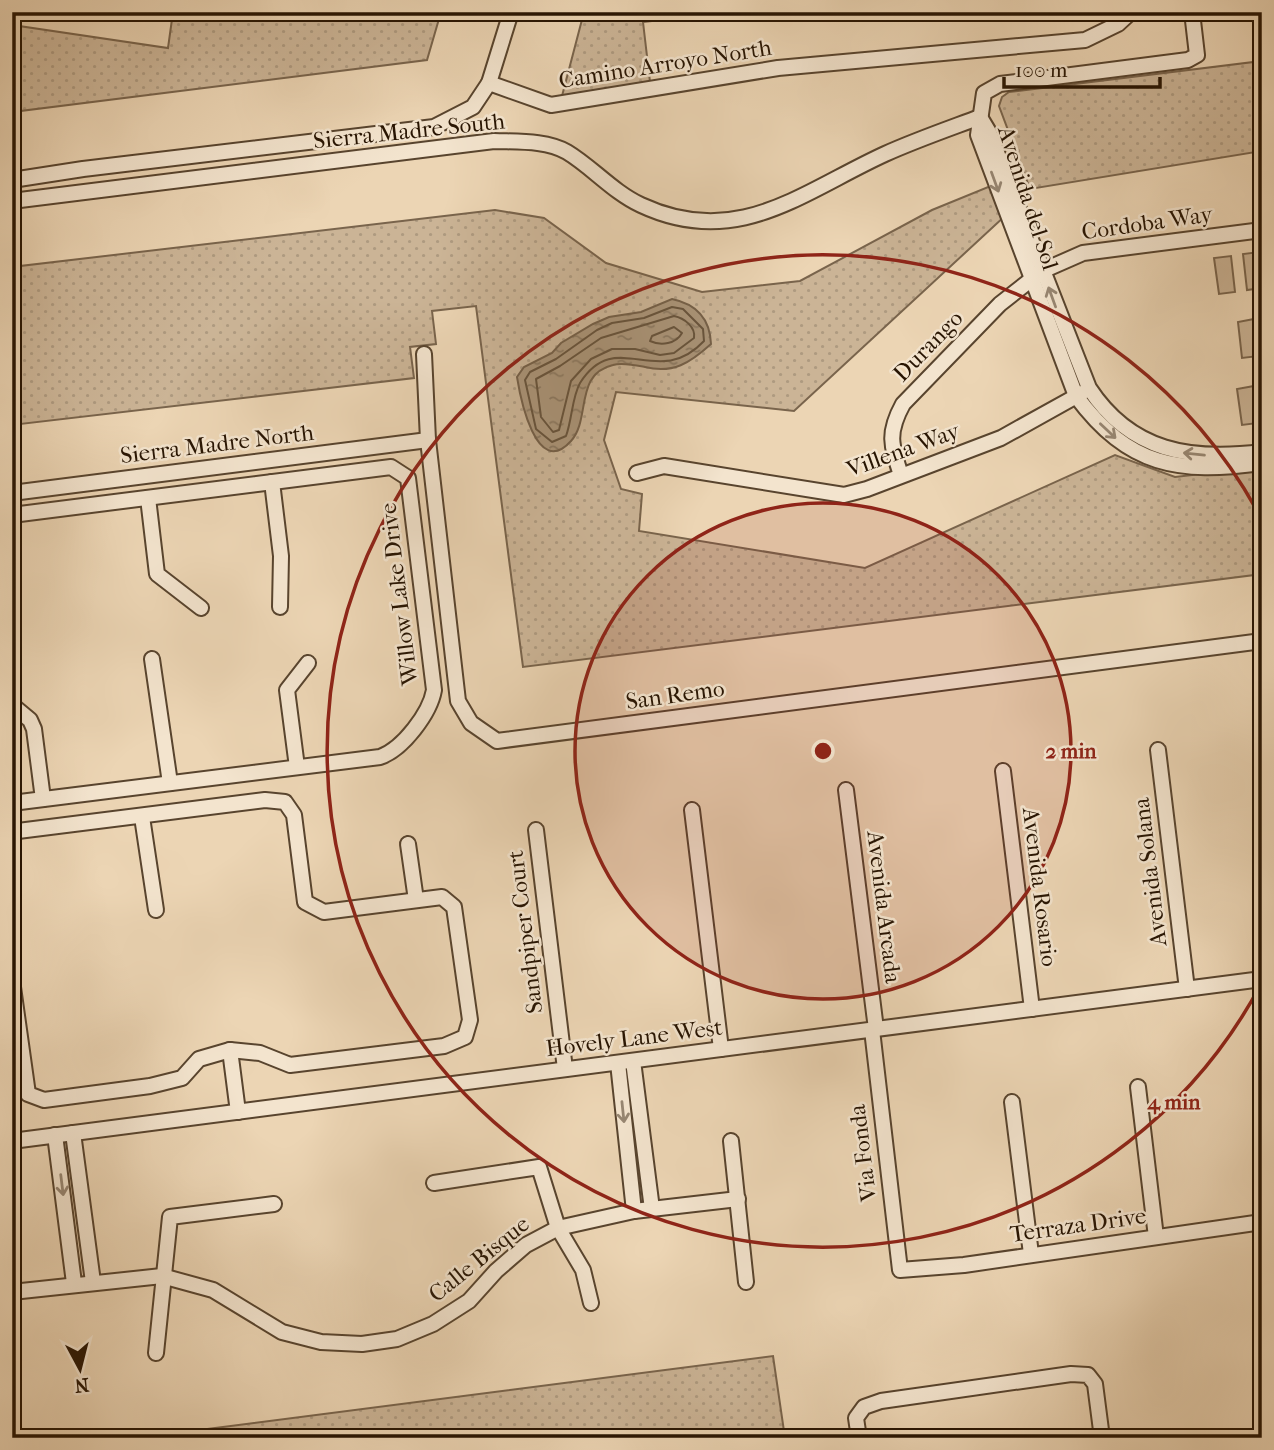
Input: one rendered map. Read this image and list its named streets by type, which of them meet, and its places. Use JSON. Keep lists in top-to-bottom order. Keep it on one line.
{"streets":{"street":["Camino Arroyo North","Sierra Madre South","Avenida del Sol","Cordoba Way","Durango","Sierra Madre North","Villena Way","Willow Lake Drive","San Remo","Avenida Solana","Avenida Rosario","Avenida Arcada","Sandpiper Court","Hovely Lane West","Via Fonda","Terraza Drive","Calle Bisque"]},"crossings":[["Sierra Madre South","Avenida del Sol"],["Avenida del Sol","Cordoba Way"],["Avenida del Sol","Durango"],["Avenida del Sol","Villena Way"],["Cordoba Way","Durango"],["Durango","Villena Way"],["Sierra Madre North","San Remo"],["Avenida Solana","Hovely Lane West"],["Avenida Rosario","Hovely Lane West"],["Avenida Arcada","Hovely Lane West"],["Avenida Arcada","Via Fonda"],["Sandpiper Court","Hovely Lane West"],["Hovely Lane West","Via Fonda"],["Via Fonda","Terraza Drive"]],"scale_bar":"100 m","north":"bottom","rings":["2 min","4 min"]}
